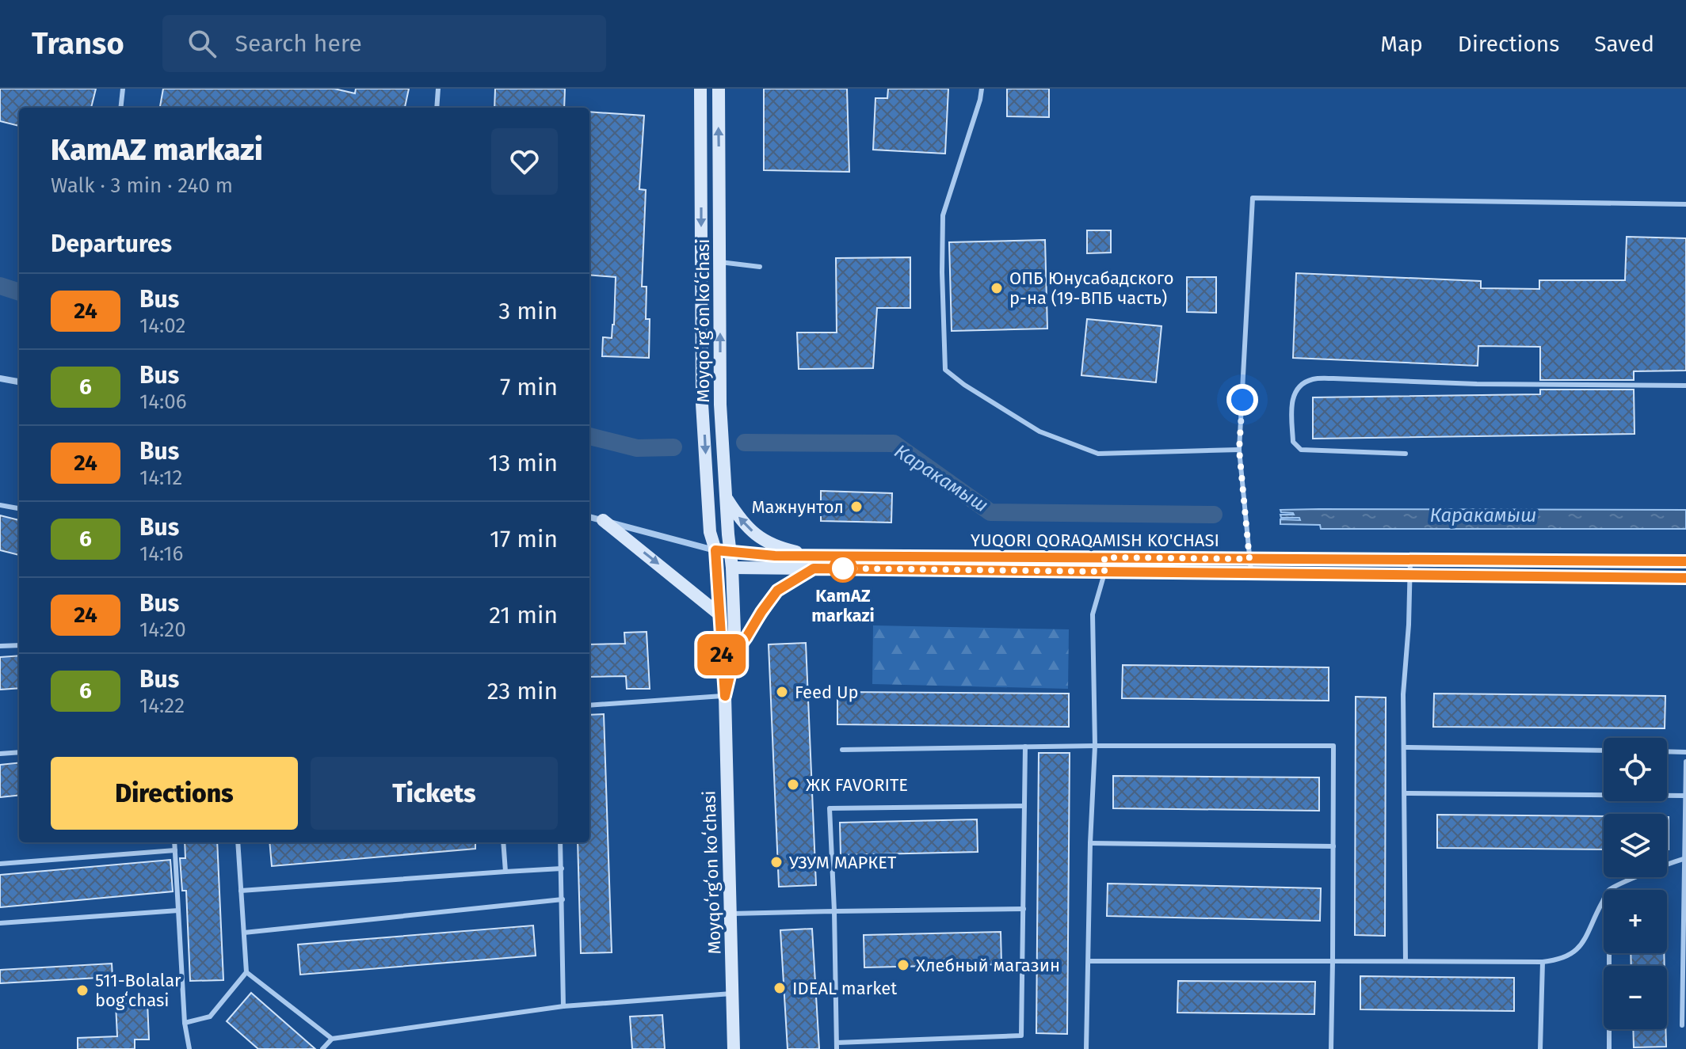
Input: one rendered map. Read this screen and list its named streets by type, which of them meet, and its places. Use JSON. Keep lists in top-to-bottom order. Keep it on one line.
{"streets":{"main road":["Moyqoʻrgʻon koʻchasi","YUQORI QORAQAMISH KO'CHASI"]},"crossings":[["Moyqoʻrgʻon koʻchasi","YUQORI QORAQAMISH KO'CHASI"]],"water":["Каракамыш"],"places":["ОПБ Юнусабадского р-на (19-ВПБ часть)","Мажнунтол","KamAZ markazi","Feed Up","ЖК FAVORITE","УЗУМ МАРКЕТ","Хлебный магазин","IDEAL market","511-Bolalar bogʻchasi"],"lines":["bus line 24"],"page":{"header":"Transo","search":"Search here","nav":["Map","Directions","Saved"],"on_map":"24","heading":[["KamAZ markazi","Walk · 3 min · 240 m"],"Departures"],"list":[{"mark":"24","name":"Bus","note":"14:02","value":"3 min"},{"mark":"6","name":"Bus","note":"14:06","value":"7 min"},{"mark":"24","name":"Bus","note":"14:12","value":"13 min"},{"mark":"6","name":"Bus","note":"14:16","value":"17 min"},{"mark":"24","name":"Bus","note":"14:20","value":"21 min"},{"mark":"6","name":"Bus","note":"14:22","value":"23 min"}],"map_buttons":["+","−"],"buttons":["Directions","Tickets"]}}
